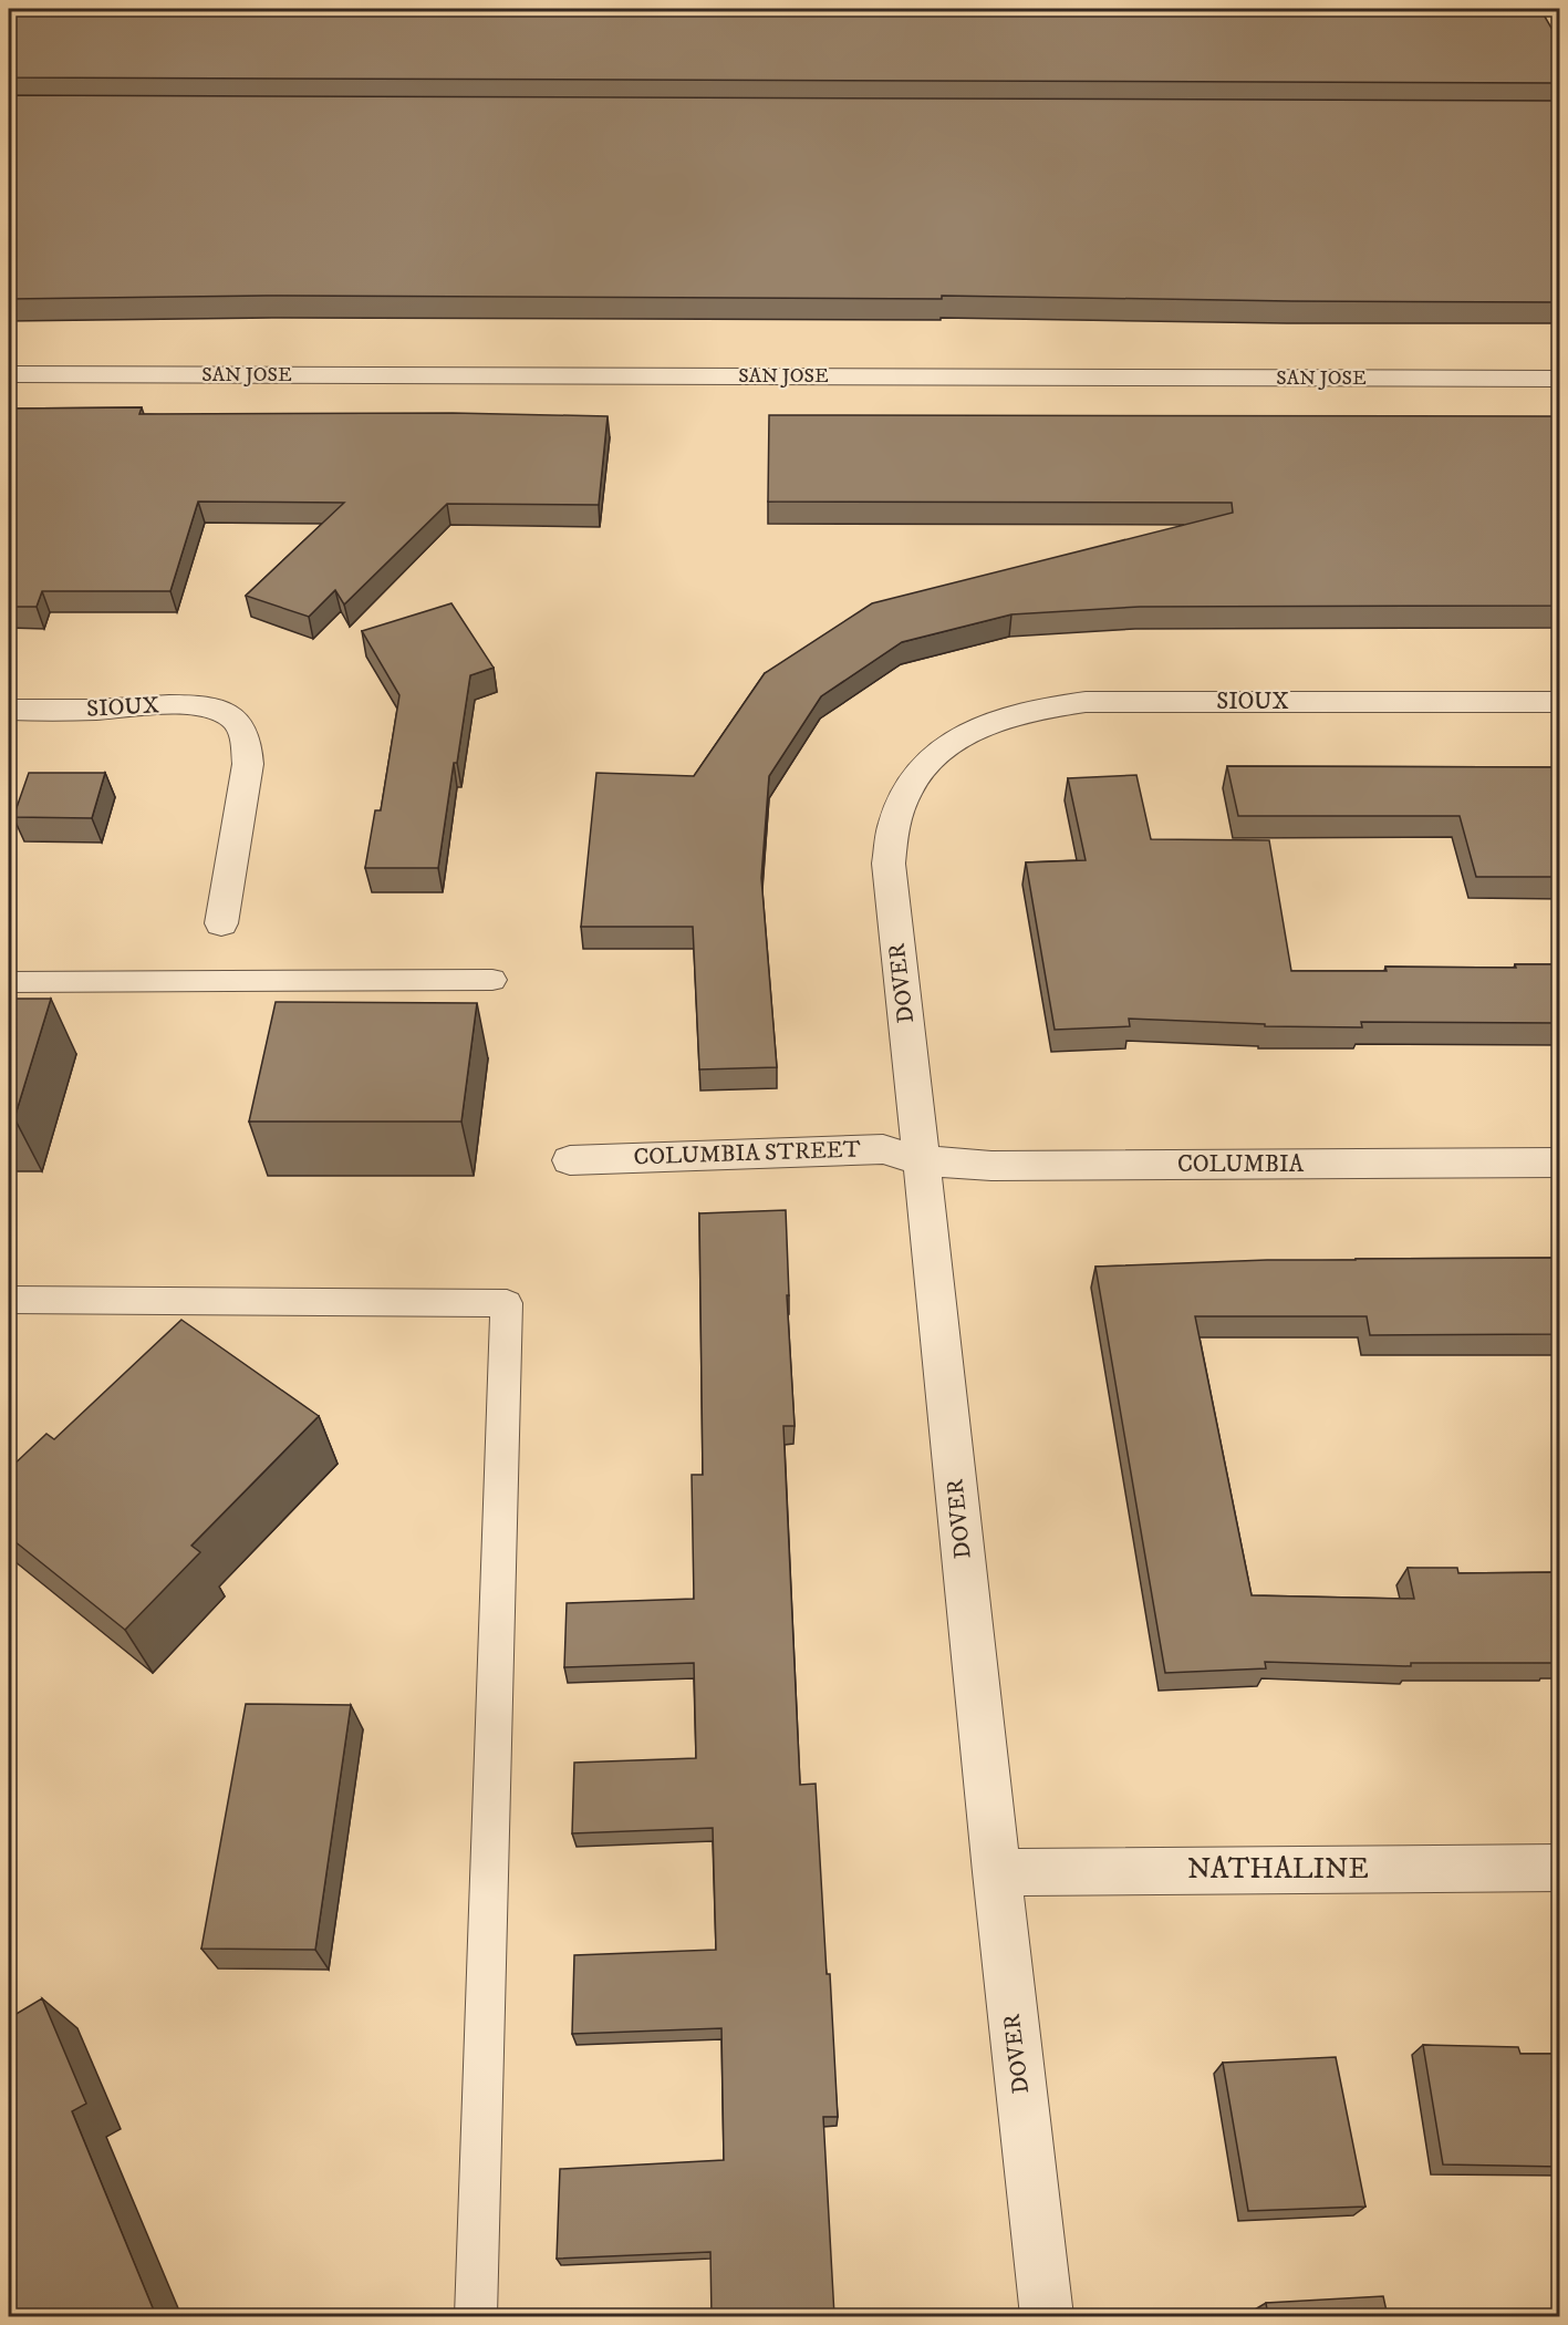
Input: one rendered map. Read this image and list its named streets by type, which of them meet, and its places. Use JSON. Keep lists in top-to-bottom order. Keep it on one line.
{"streets":{"street":["SAN JOSE","SIOUX","DOVER","COLUMBIA STREET","COLUMBIA","NATHALINE"]},"crossings":[["SIOUX","DOVER"],["DOVER","COLUMBIA STREET"],["DOVER","COLUMBIA"],["DOVER","NATHALINE"],["COLUMBIA STREET","COLUMBIA"]]}
